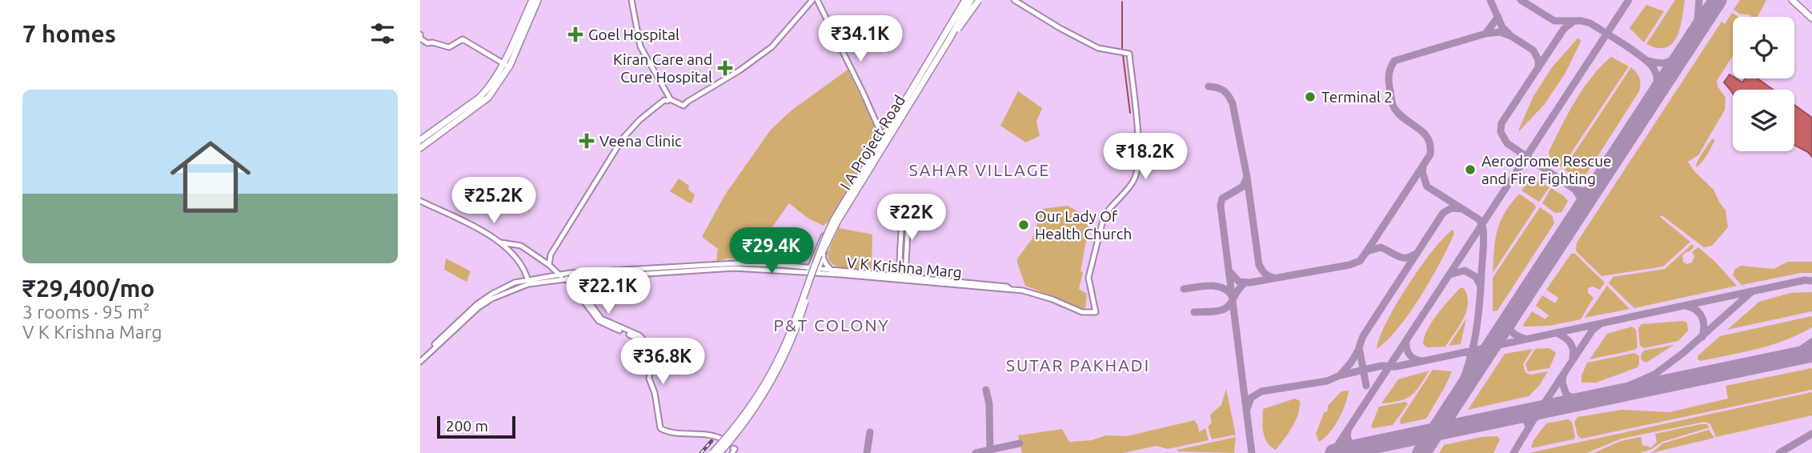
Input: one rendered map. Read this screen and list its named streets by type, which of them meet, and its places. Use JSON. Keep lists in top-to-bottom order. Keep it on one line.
{"streets":{"street":["I A Project Road","V K Krishna Marg"]},"crossings":[["I A Project Road","V K Krishna Marg"]],"districts":["SAHAR VILLAGE","P&T COLONY","SUTAR PAKHADI"],"places":{"health":["Goel Hospital","Kiran Care and Cure Hospital","Veena Clinic"],"other":["Terminal 2","Aerodrome Rescue and Fire Fighting","Our Lady Of Health Church"]},"scale_bar":"200 m","page":{"heading":"7 homes","price":["₹34.1K","₹18.2K","₹25.2K","₹22K","₹29.4K","₹22.1K","₹36.8K"],"list":[{"name":"₹29,400/mo","note":"3 rooms · 95 m² · V K Krishna Marg"}],"scale":"200 m"}}
